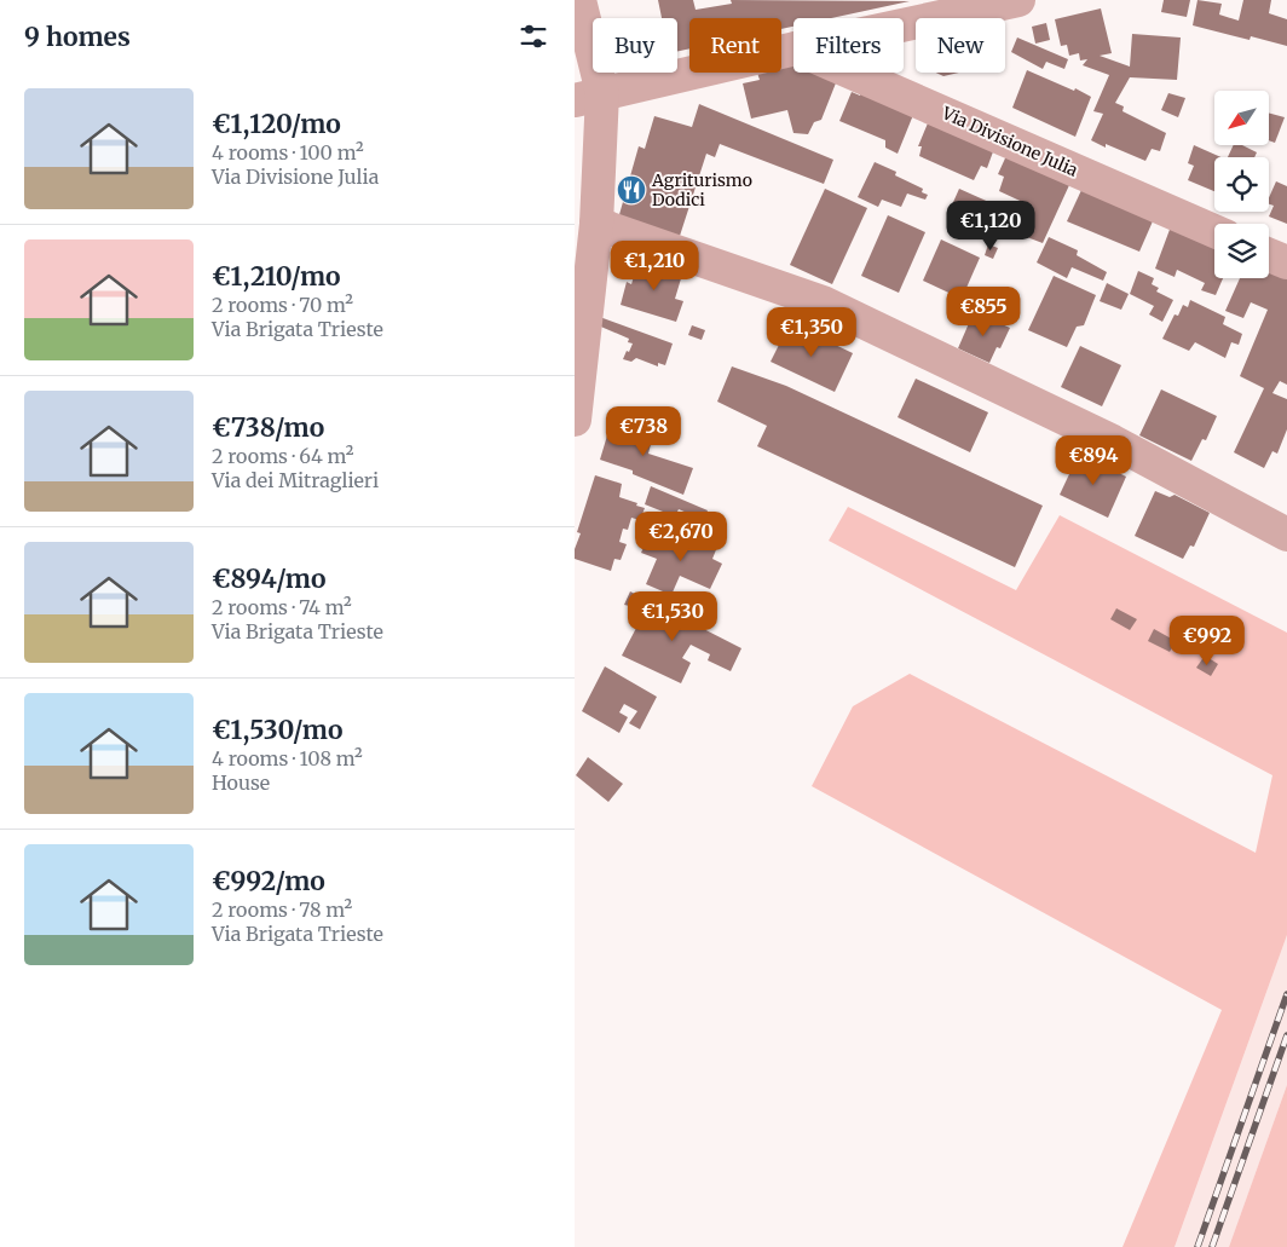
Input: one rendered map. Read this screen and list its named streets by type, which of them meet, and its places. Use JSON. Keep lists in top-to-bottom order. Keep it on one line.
{"streets":{"street":["Via Divisione Julia"]},"places":{"restaurant":["Agriturismo Dodici"]},"north":"bottom left","page":{"heading":"9 homes","chip":["Buy","Rent","Filters","New"],"list":[{"name":"€1,120/mo","note":"4 rooms · 100 m² · Via Divisione Julia"},{"name":"€1,210/mo","note":"2 rooms · 70 m² · Via Brigata Trieste"},{"name":"€738/mo","note":"2 rooms · 64 m² · Via dei Mitraglieri"},{"name":"€894/mo","note":"2 rooms · 74 m² · Via Brigata Trieste"},{"name":"€1,530/mo","note":"4 rooms · 108 m² · House"},{"name":"€992/mo","note":"2 rooms · 78 m² · Via Brigata Trieste"}],"price":["€1,120","€1,210","€855","€1,350","€738","€894","€2,670","€1,530","€992"]}}
